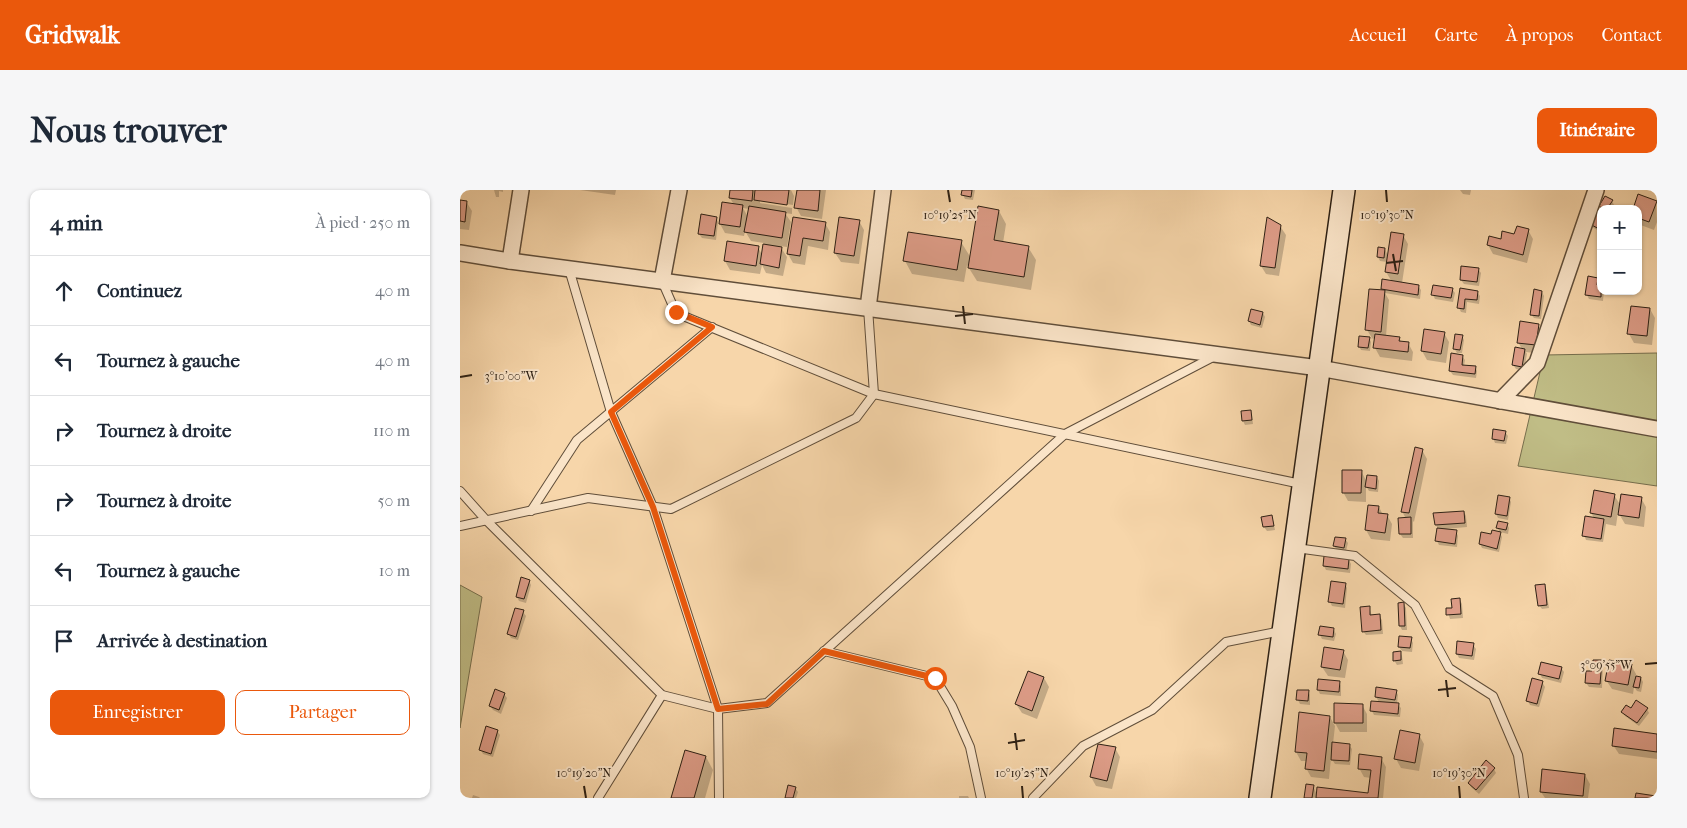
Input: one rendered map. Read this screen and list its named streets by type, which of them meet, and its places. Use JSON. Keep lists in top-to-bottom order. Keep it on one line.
{"page":{"header":"Gridwalk","nav":["Accueil","Carte","À propos","Contact"],"buttons":["Itinéraire",["Enregistrer","Partager"]],"title":"Nous trouver","heading":["4 min","À pied · 250 m"],"map_buttons":["+","−"],"list":[["Continuez","40 m"],["Tournez à gauche","40 m"],["Tournez à droite","110 m"],["Tournez à droite","50 m"],["Tournez à gauche","10 m"],"Arrivée à destination"]},"coordinates":["10°19'25\"N","10°19'30\"N","3°10'00\"W","3°09'55\"W","10°19'20\"N"]}
